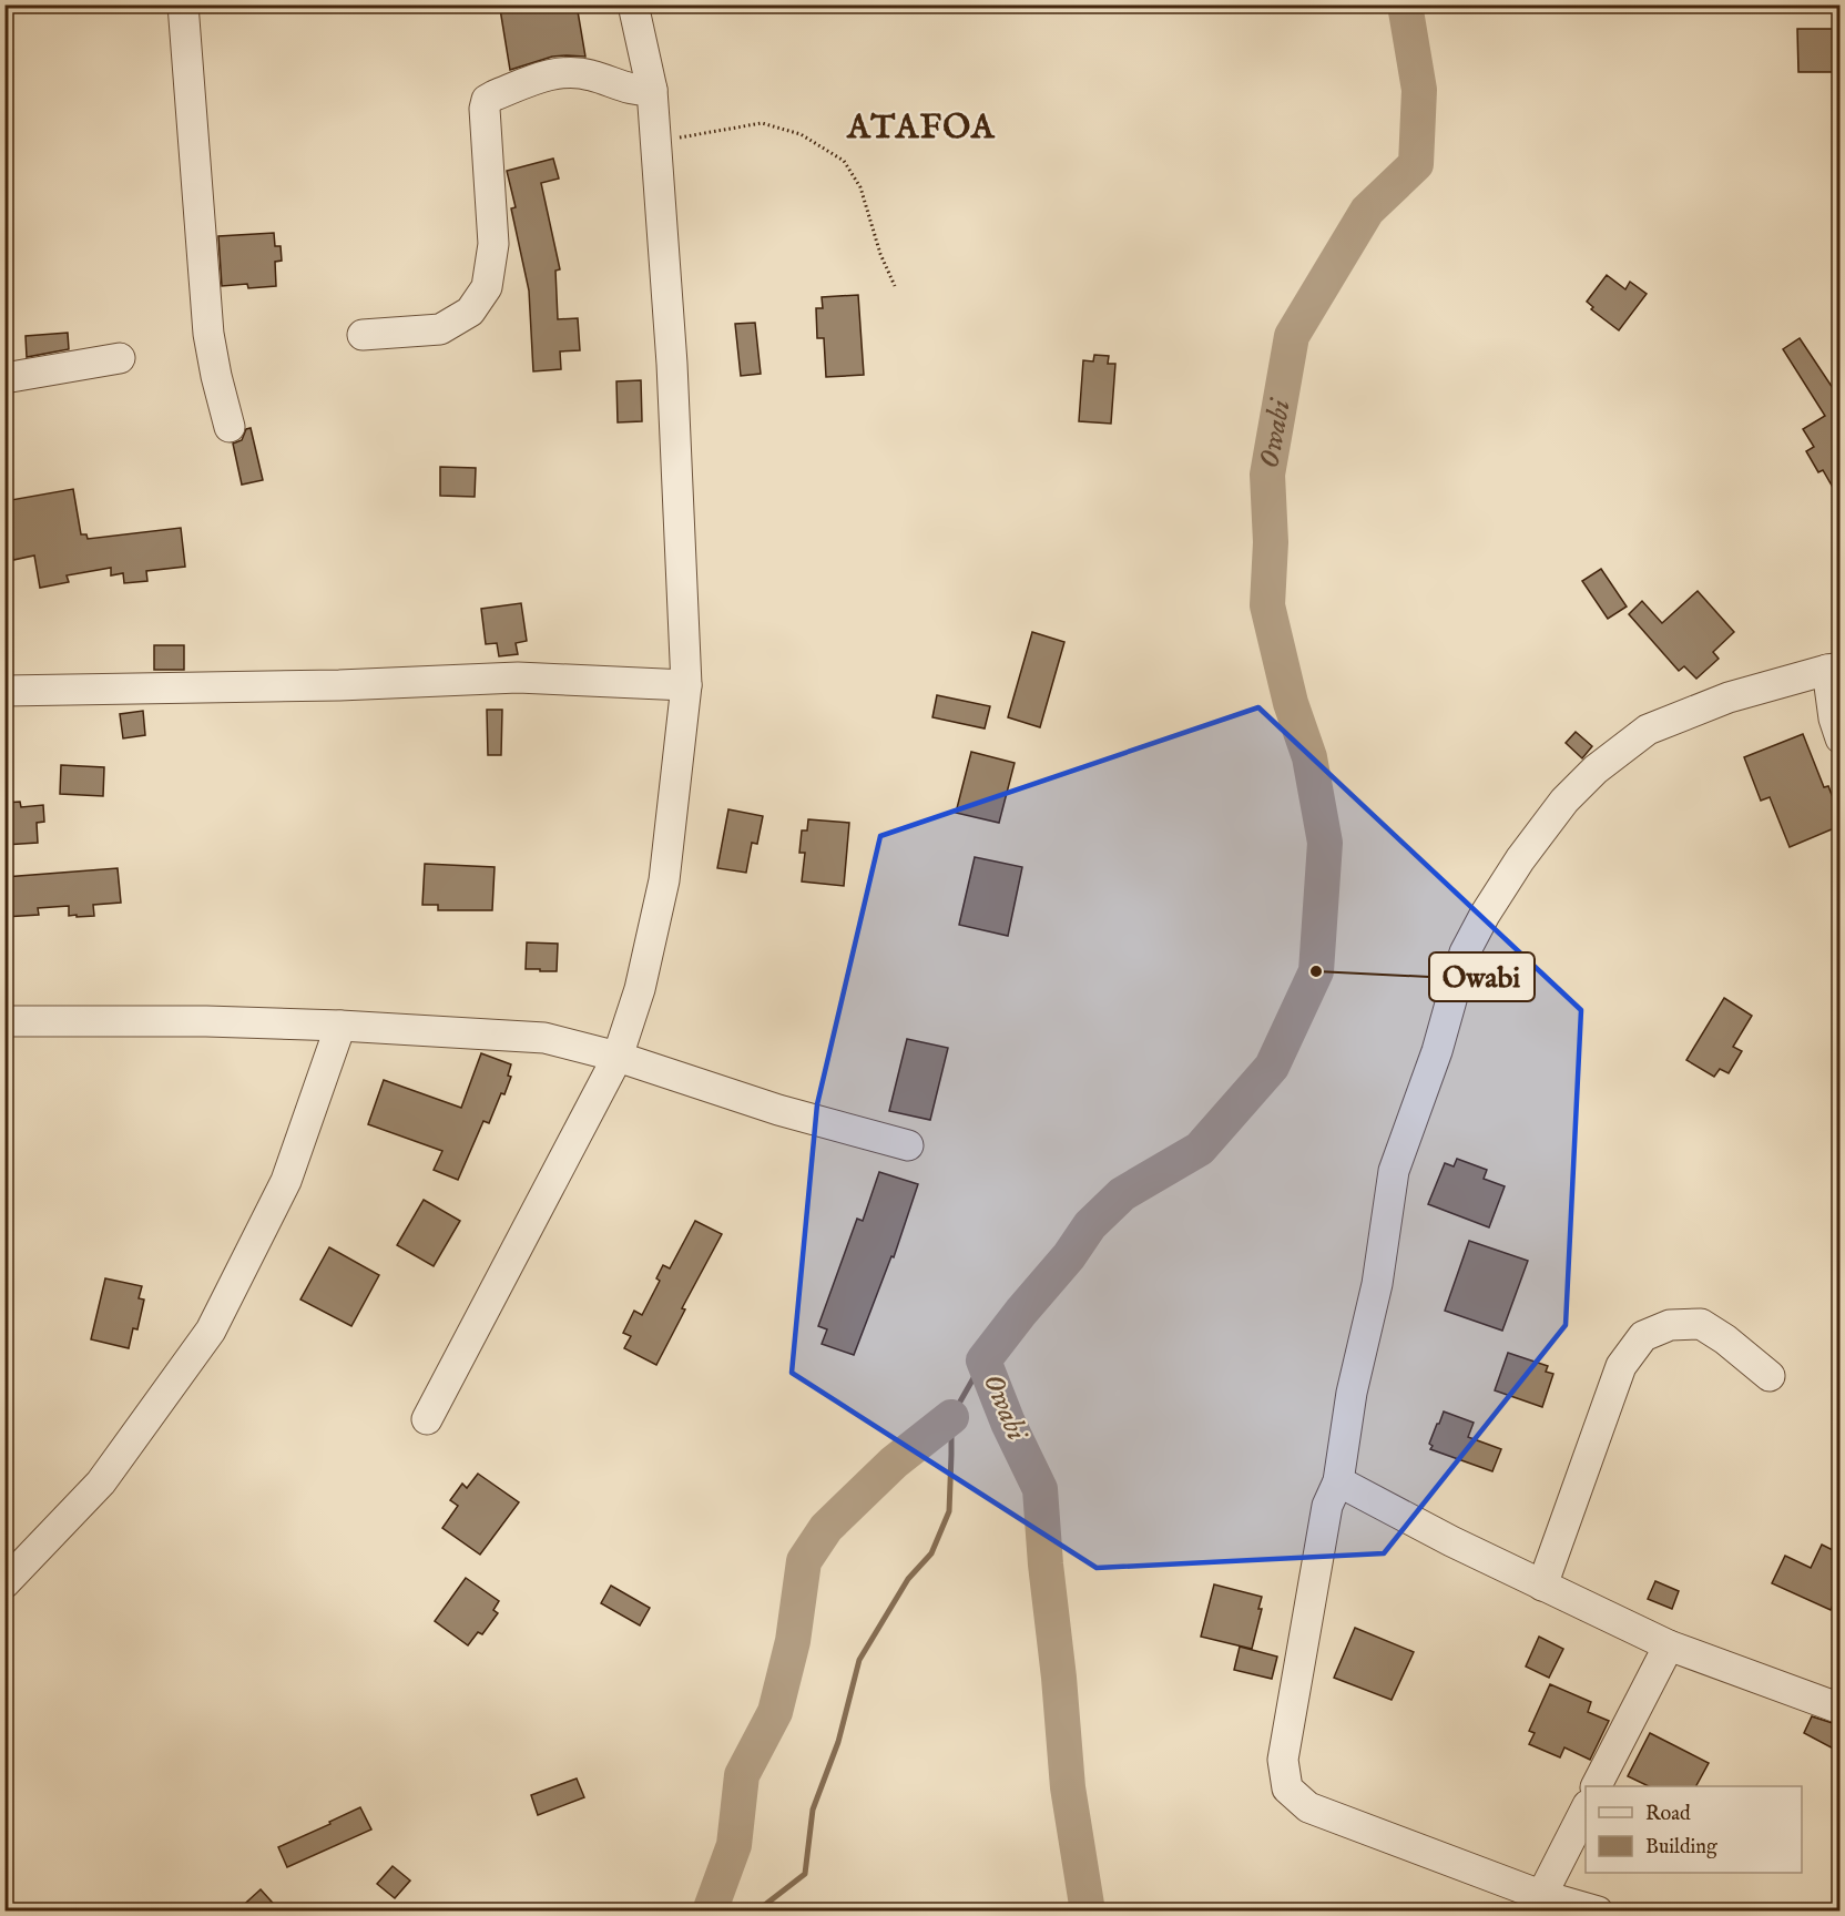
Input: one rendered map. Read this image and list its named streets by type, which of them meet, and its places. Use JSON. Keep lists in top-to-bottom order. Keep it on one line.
{"districts":["ATAFOA"],"water":["Owabi"],"places":["Owabi"],"legend":["Road","Building"]}
